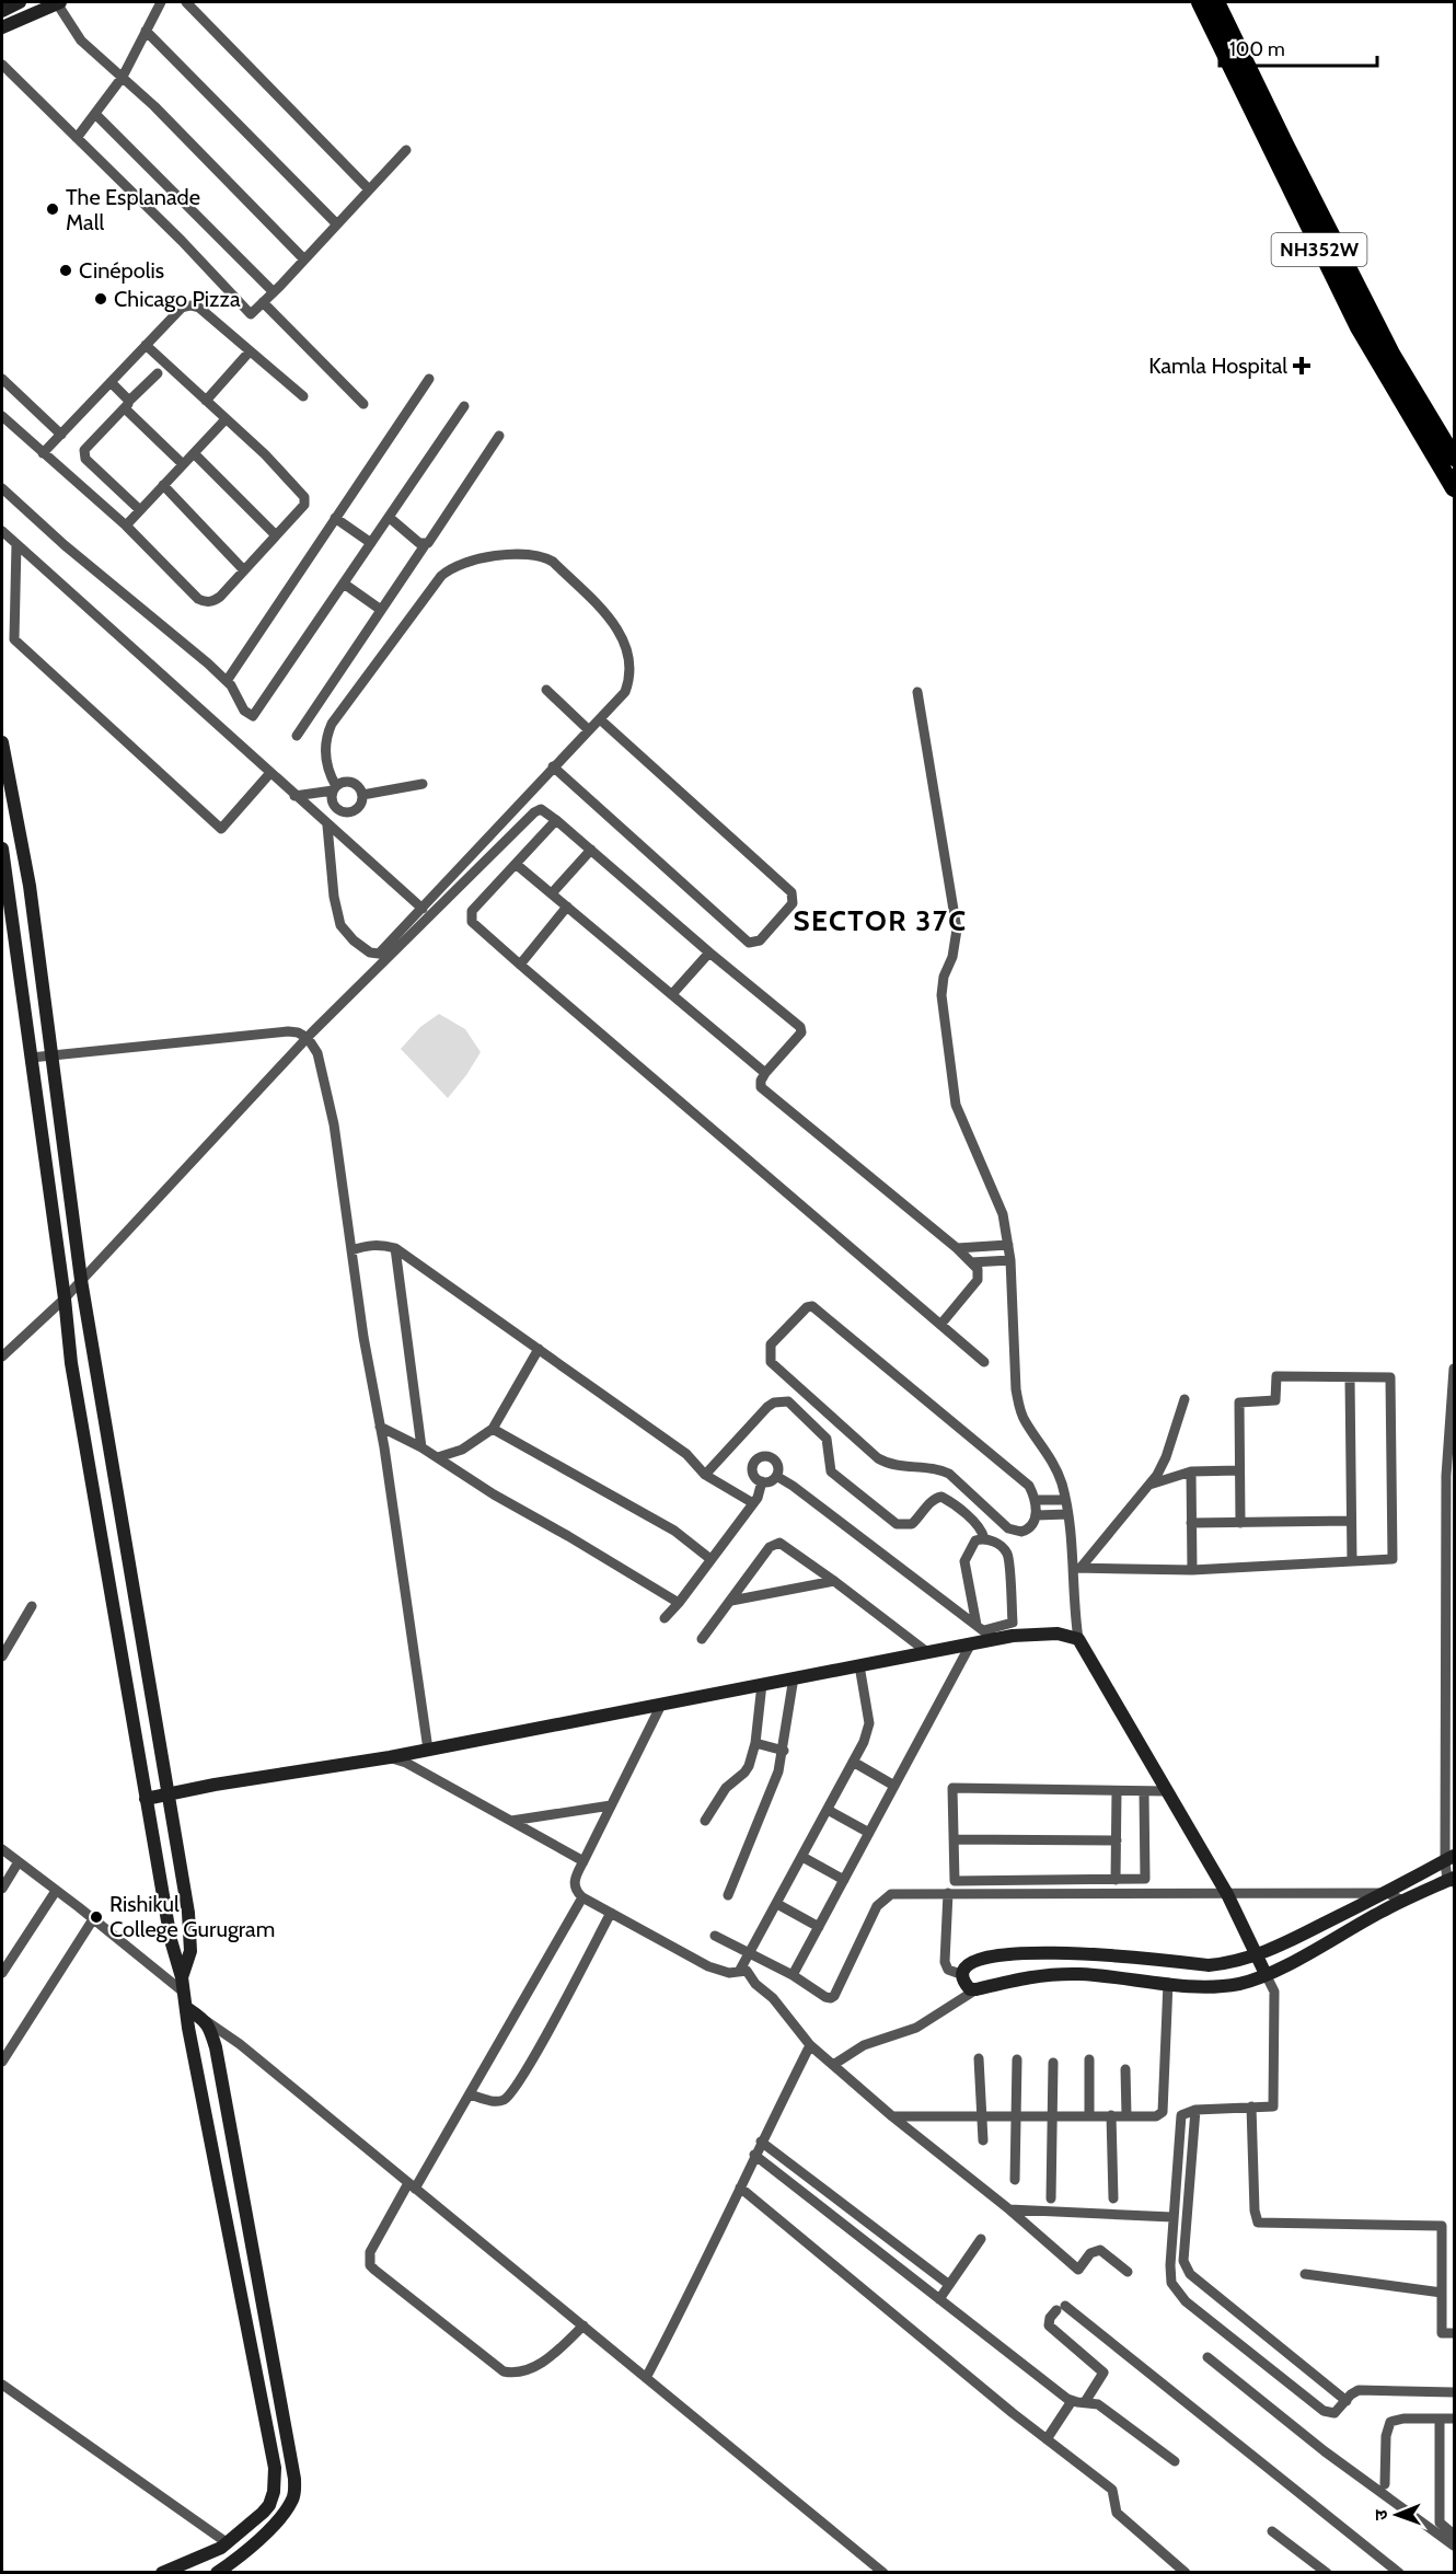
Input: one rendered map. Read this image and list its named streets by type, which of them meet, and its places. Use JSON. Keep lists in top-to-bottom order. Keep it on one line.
{"streets":{"highway":["NH352W"]},"districts":["SECTOR 37C"],"places":{"other":["The Esplanade Mall","Cinépolis","Chicago Pizza","Rishikul College Gurugram"],"health":["Kamla Hospital"]},"scale_bar":"100 m","north":"left"}
